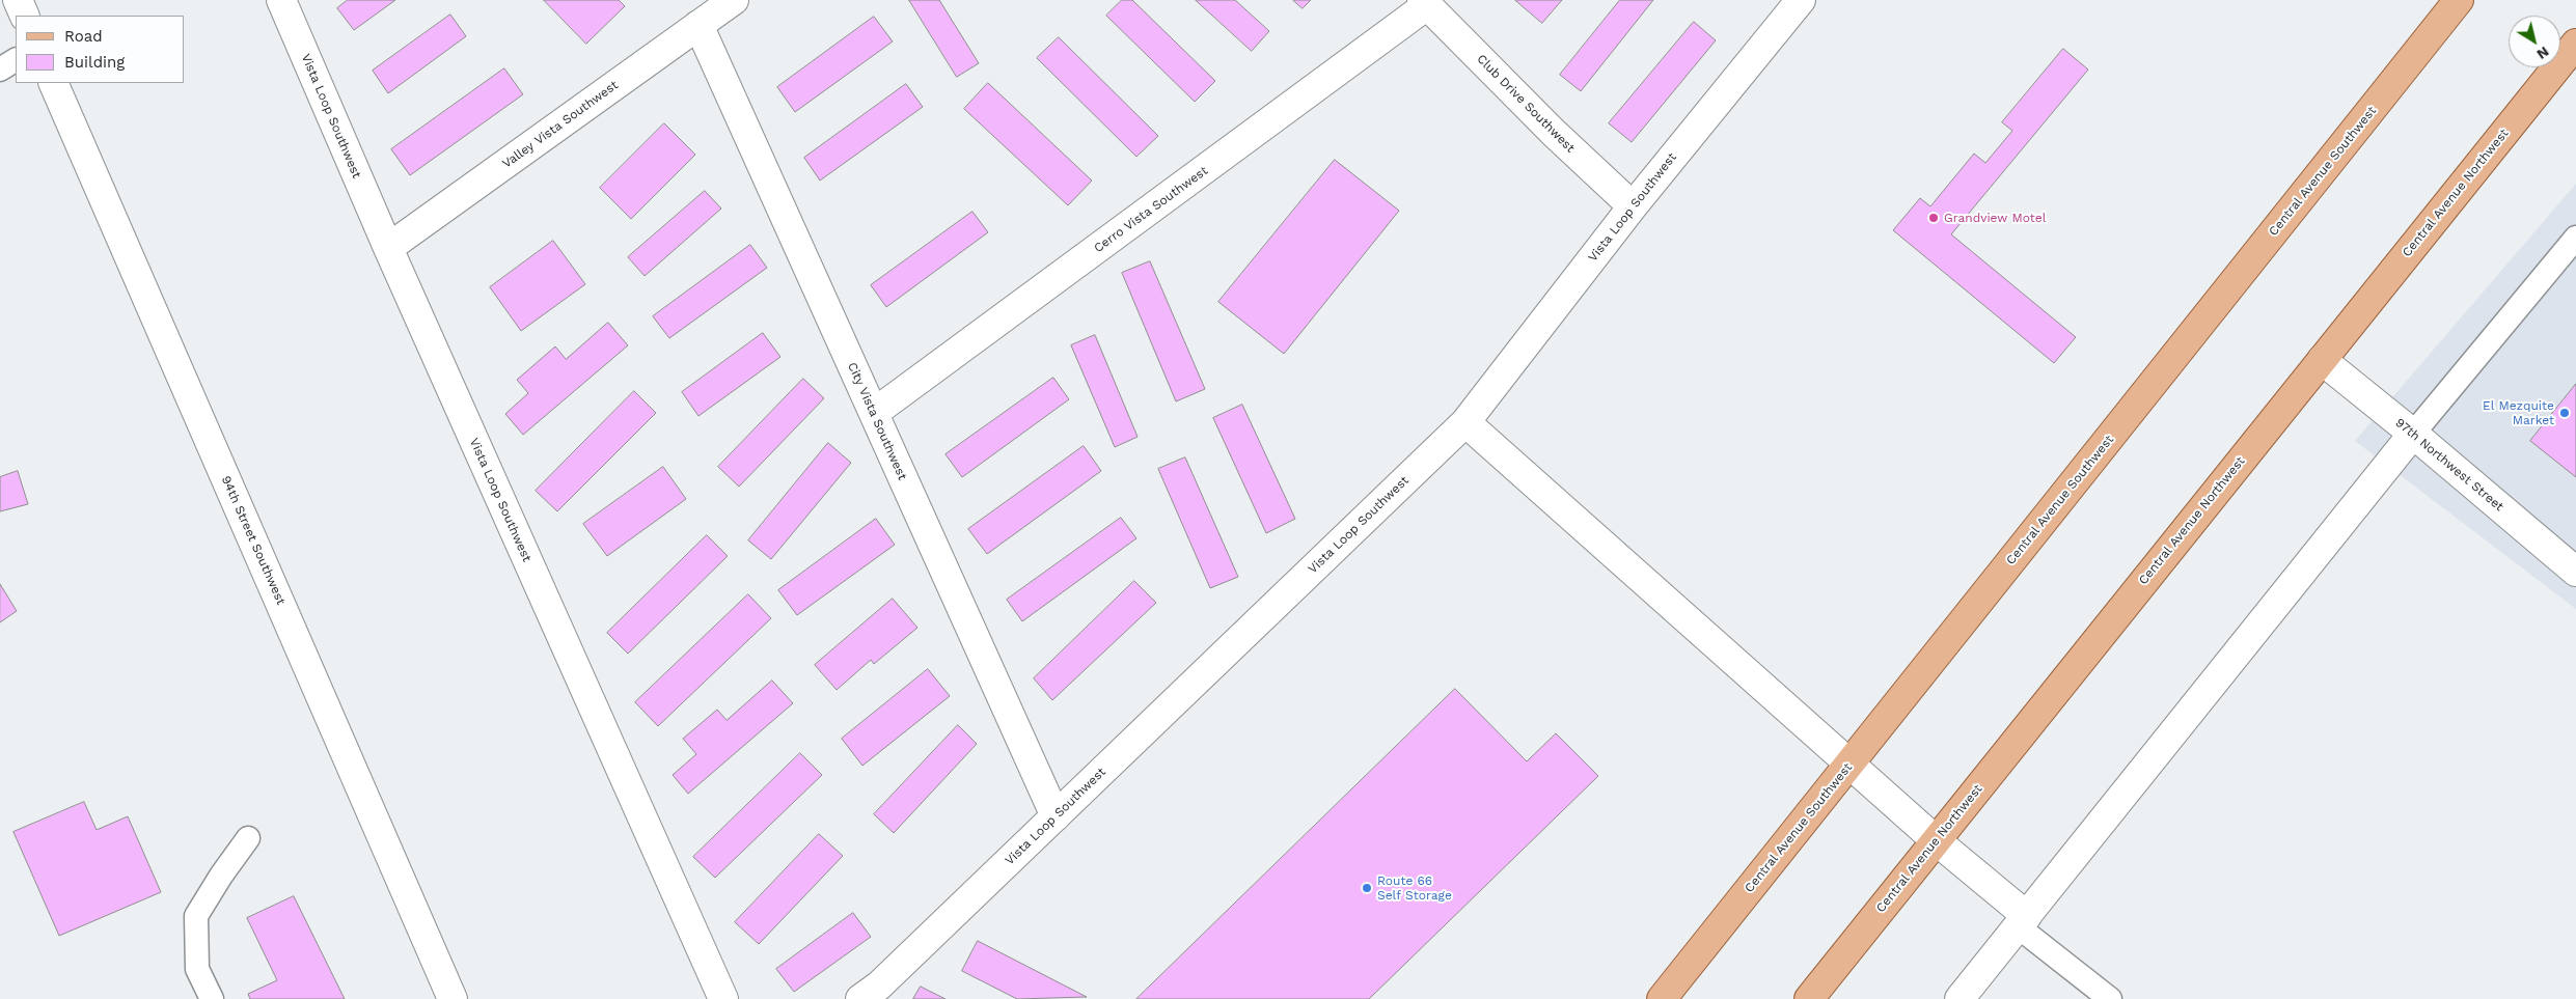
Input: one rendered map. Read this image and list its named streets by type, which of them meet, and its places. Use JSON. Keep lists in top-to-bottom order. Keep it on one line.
{"streets":{"main road":["Central Avenue Southwest","Central Avenue Northwest"],"street":["Club Drive Southwest","Vista Loop Southwest","Valley Vista Southwest","Cerro Vista Southwest","City Vista Southwest","97th Northwest Street","94th Street Southwest"]},"crossings":[["Club Drive Southwest","Vista Loop Southwest"],["Club Drive Southwest","Cerro Vista Southwest"],["Vista Loop Southwest","Valley Vista Southwest"],["Vista Loop Southwest","City Vista Southwest"],["Valley Vista Southwest","City Vista Southwest"],["Central Avenue Northwest","97th Northwest Street"],["Cerro Vista Southwest","City Vista Southwest"]],"places":["Grandview Motel","El Mezquite Market","Route 66 Self Storage"],"legend":["Road","Building"],"north":"bottom right"}
